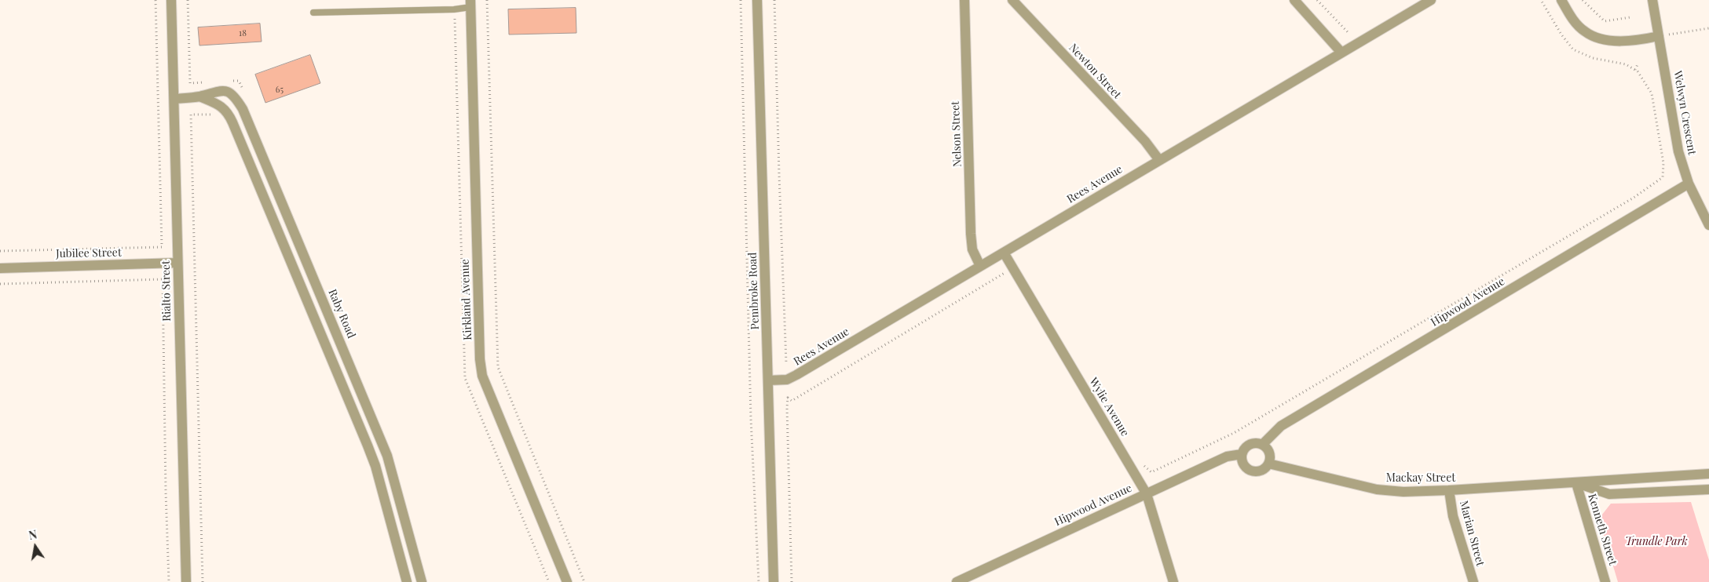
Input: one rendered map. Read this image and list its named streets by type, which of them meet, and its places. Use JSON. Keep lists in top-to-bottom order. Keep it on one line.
{"streets":{"street":["Newton Street","Welwyn Crescent","Nelson Street","Rees Avenue","Jubilee Street","Rialto Street","Pembroke Road","Kirkland Avenue","Hipwood Avenue","Raby Road","Wylie Avenue","Mackay Street","Kenneth Street","Marian Street"]},"crossings":[["Newton Street","Rees Avenue"],["Welwyn Crescent","Hipwood Avenue"],["Nelson Street","Rees Avenue"],["Rees Avenue","Pembroke Road"],["Rees Avenue","Wylie Avenue"],["Jubilee Street","Rialto Street"],["Rialto Street","Raby Road"],["Hipwood Avenue","Wylie Avenue"],["Hipwood Avenue","Mackay Street"],["Mackay Street","Kenneth Street"],["Mackay Street","Marian Street"]],"parks":["Trundle Park"],"house_numbers":["18","65"],"north":"top"}
